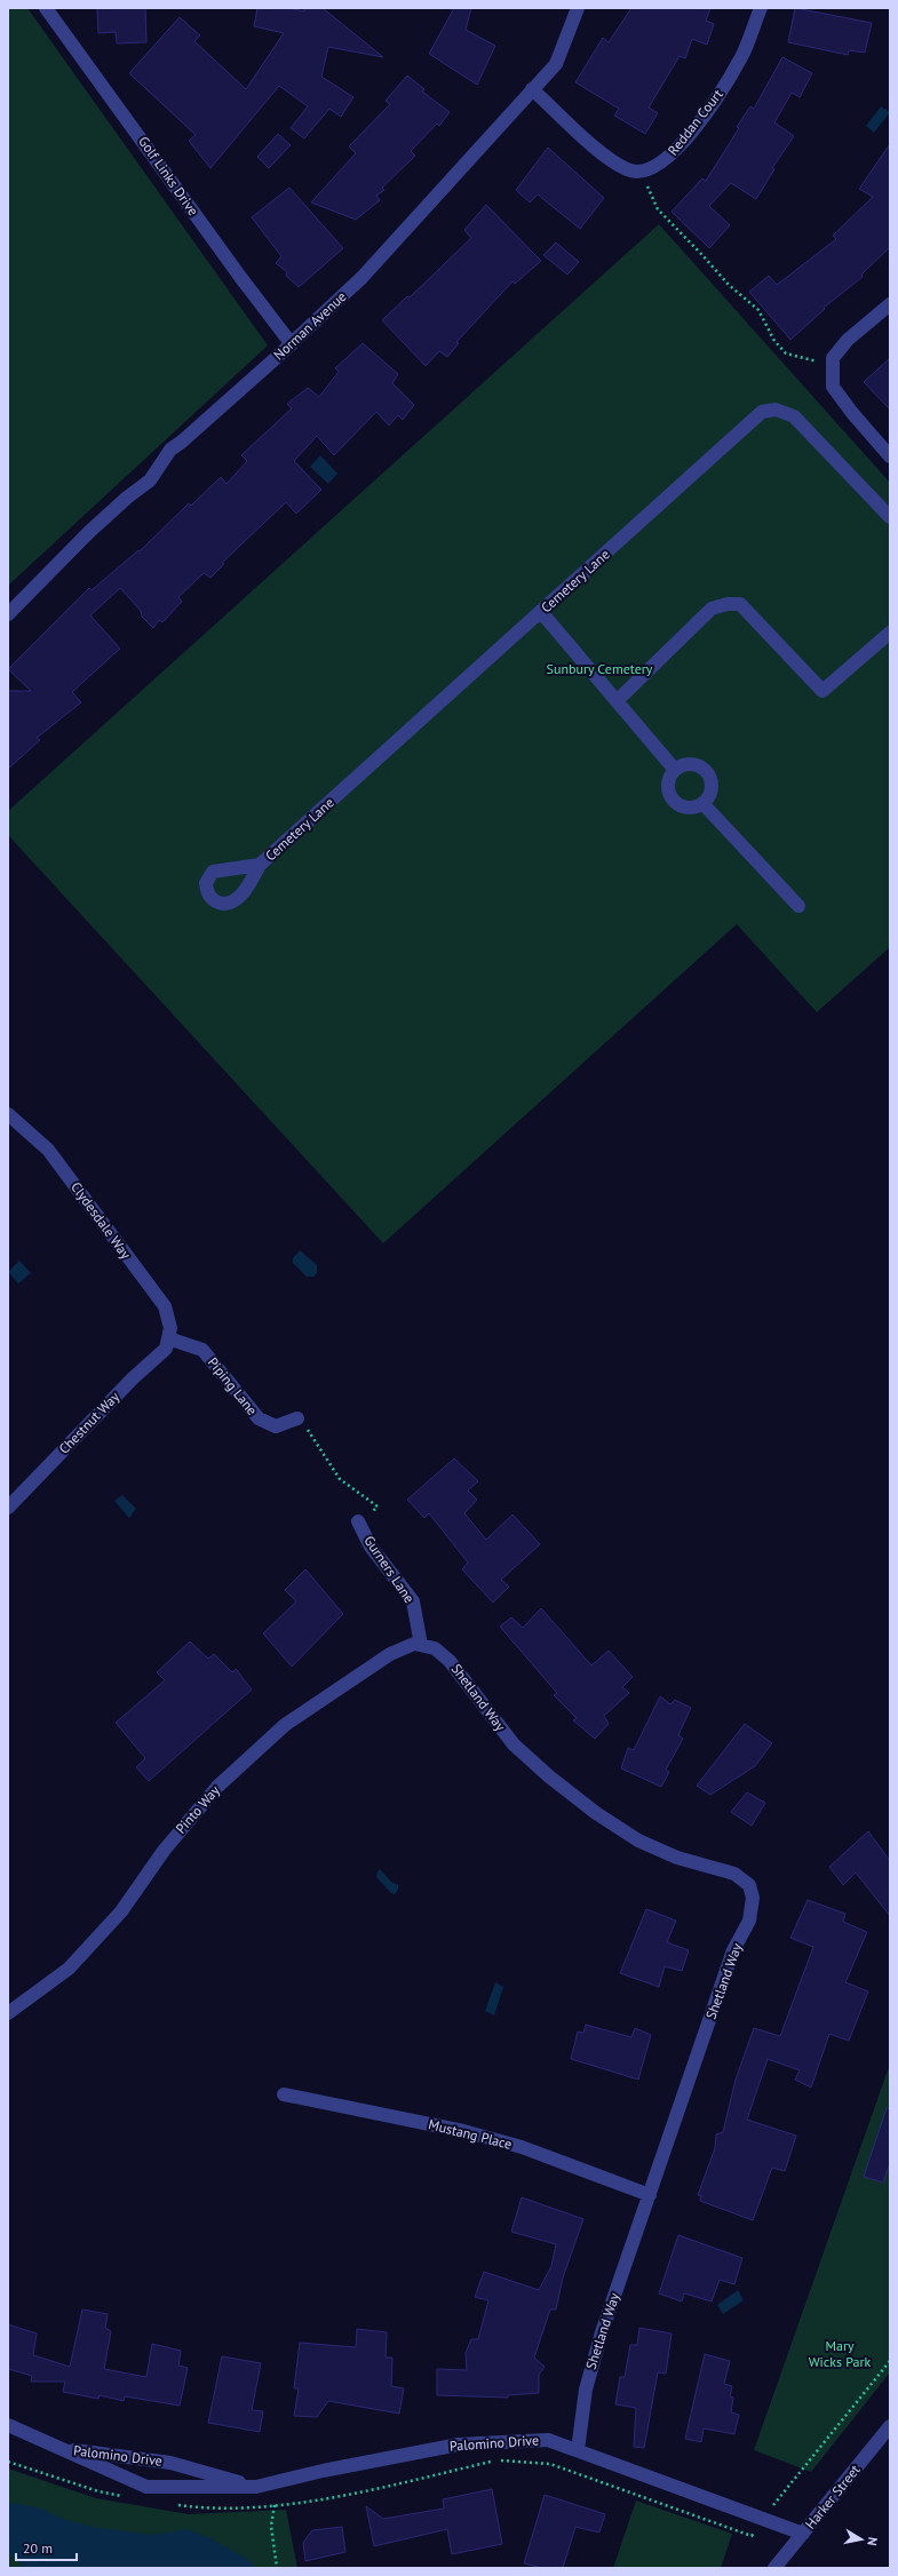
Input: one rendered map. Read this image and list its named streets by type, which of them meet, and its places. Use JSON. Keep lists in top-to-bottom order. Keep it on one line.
{"streets":{"street":["Reddan Court","Golf Links Drive","Norman Avenue","Cemetery Lane","Clydesdale Way","Piping Lane","Chestnut Way","Gurners Lane","Shetland Way","Pinto Way","Mustang Place","Palomino Drive","Harker Street"]},"crossings":[["Golf Links Drive","Norman Avenue"],["Clydesdale Way","Piping Lane"],["Clydesdale Way","Chestnut Way"],["Piping Lane","Chestnut Way"],["Gurners Lane","Shetland Way"],["Gurners Lane","Pinto Way"],["Shetland Way","Pinto Way"],["Shetland Way","Mustang Place"],["Shetland Way","Palomino Drive"],["Palomino Drive","Harker Street"]],"parks":["Sunbury Cemetery","Mary Wicks Park"],"scale_bar":"20 m","north":"right"}
